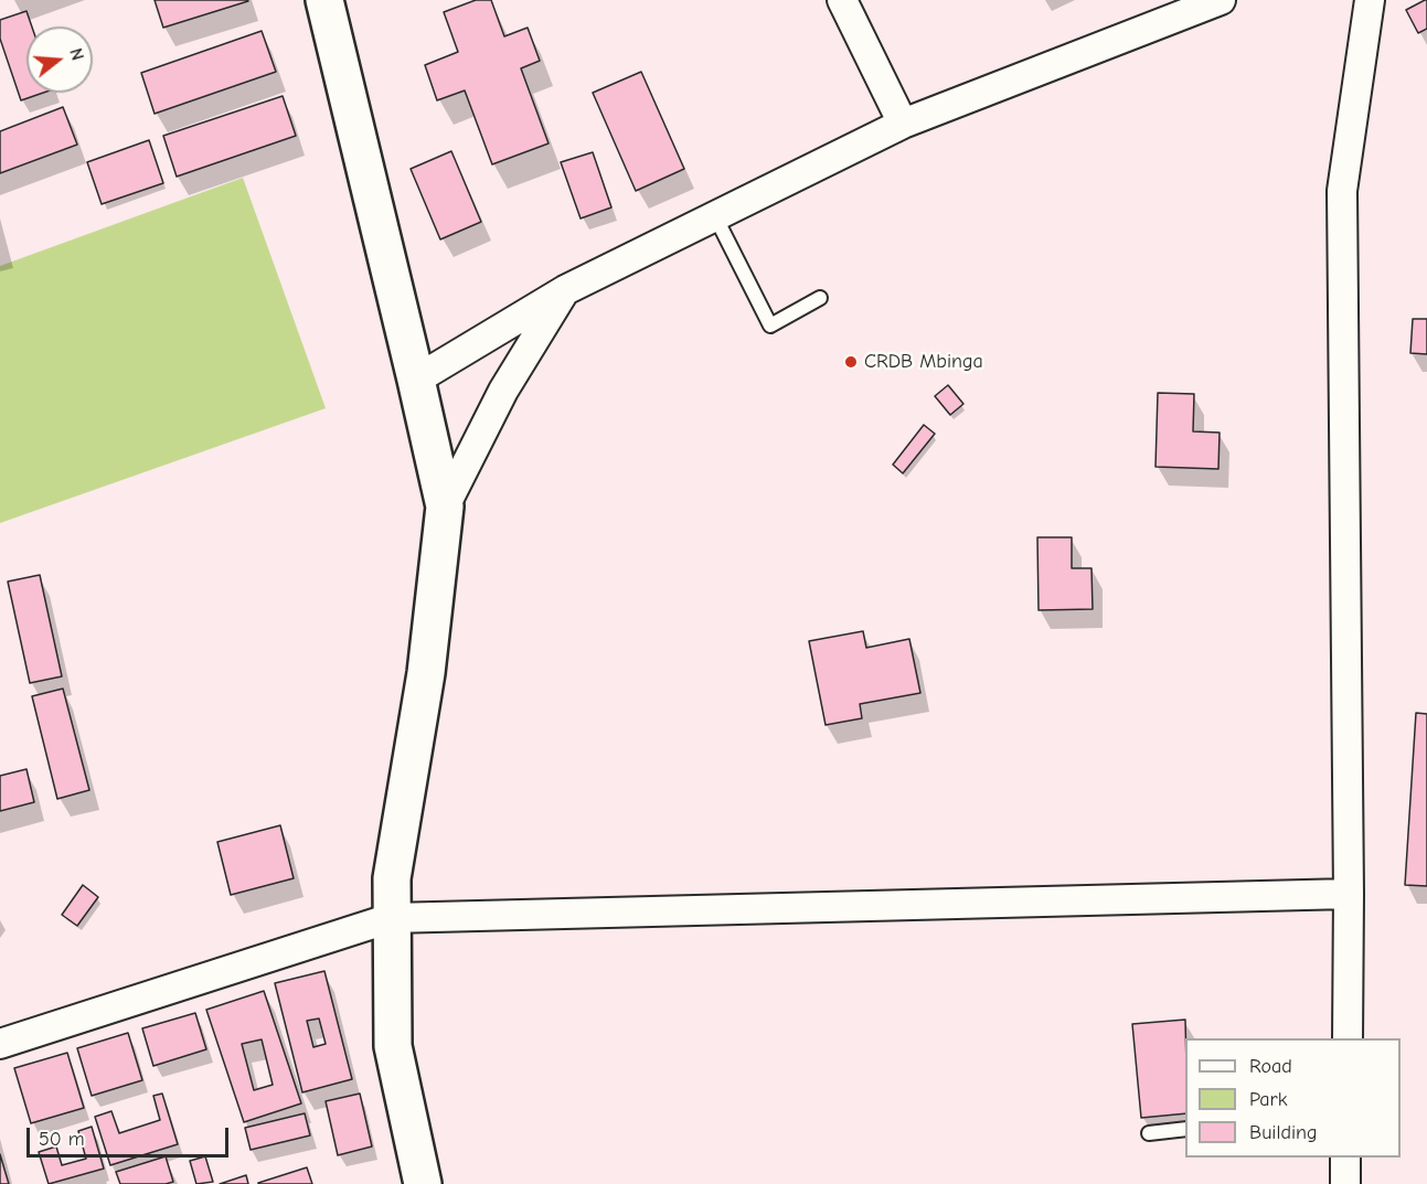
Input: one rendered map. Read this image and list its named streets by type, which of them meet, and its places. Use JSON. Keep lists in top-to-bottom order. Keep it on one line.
{"places":["CRDB Mbinga"],"legend":["Road","Park","Building"],"scale_bar":"50 m","north":"right"}
